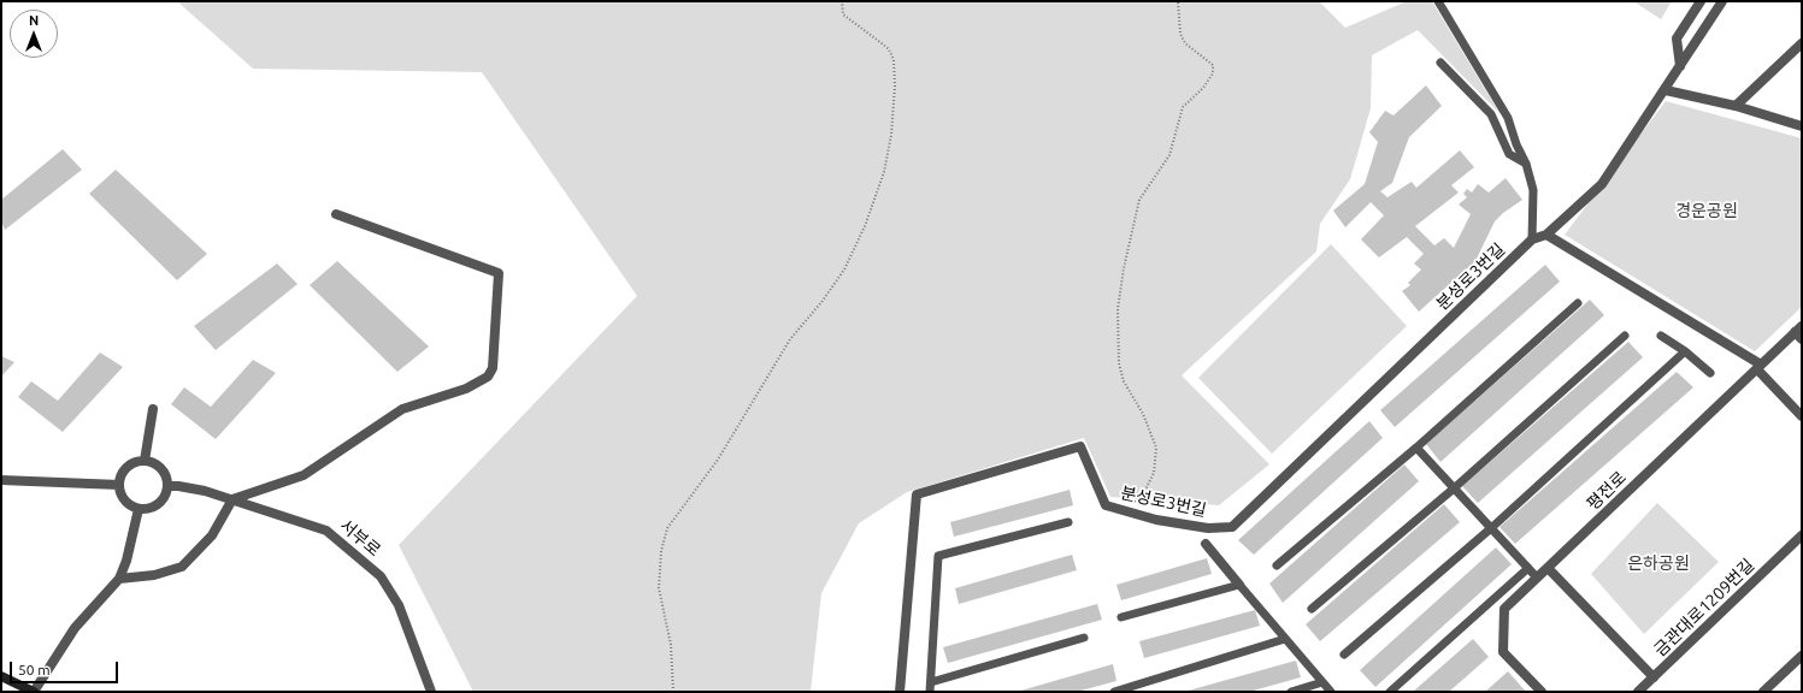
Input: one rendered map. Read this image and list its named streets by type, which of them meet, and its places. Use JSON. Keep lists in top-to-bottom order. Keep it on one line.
{"streets":{"street":["분성로3번길","평전로","서부로","금관대로1209번길"]},"crossings":[["평전로","금관대로1209번길"]],"parks":["경운공원","은하공원"],"scale_bar":"50 m","north":"top"}
